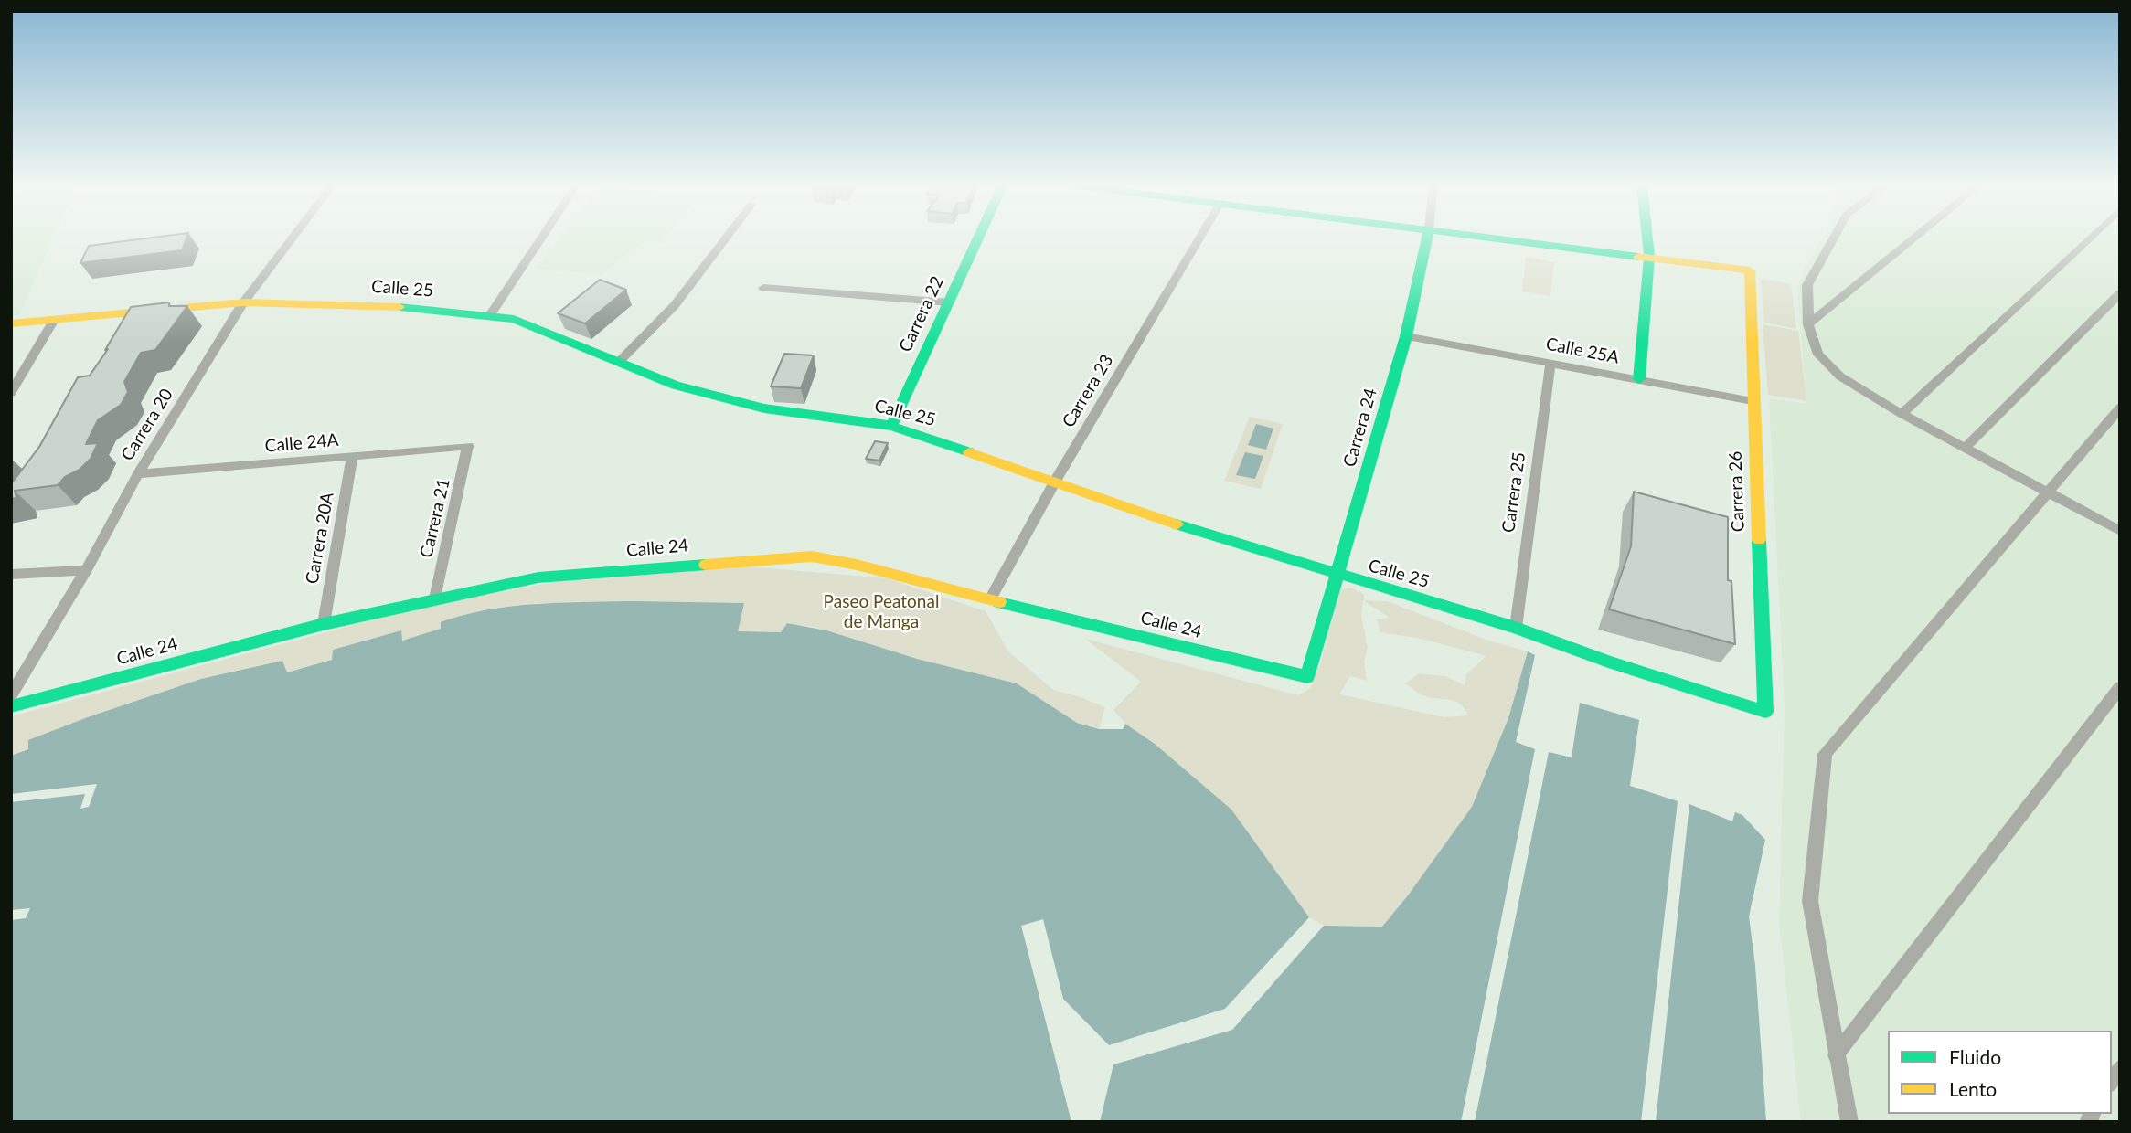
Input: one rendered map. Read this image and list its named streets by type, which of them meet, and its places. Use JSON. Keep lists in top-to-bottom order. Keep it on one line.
{"streets":{"street":["Calle 25","Carrera 22","Calle 25A","Carrera 23","Carrera 20","Carrera 24","Calle 24A","Carrera 26","Carrera 25","Carrera 21","Carrera 20A","Calle 24"]},"crossings":[["Calle 25","Carrera 22"],["Calle 25","Carrera 23"],["Calle 25","Carrera 20"],["Calle 25","Carrera 24"],["Calle 25","Carrera 26"],["Calle 25","Carrera 25"],["Calle 25A","Carrera 24"],["Calle 25A","Carrera 26"],["Calle 25A","Carrera 25"],["Carrera 23","Calle 24"],["Carrera 20","Calle 24A"],["Carrera 24","Calle 24"],["Calle 24A","Carrera 21"],["Calle 24A","Carrera 20A"],["Carrera 21","Calle 24"],["Carrera 20A","Calle 24"]],"parks":["Paseo Peatonal de Manga"],"legend":["Fluido","Lento"]}
